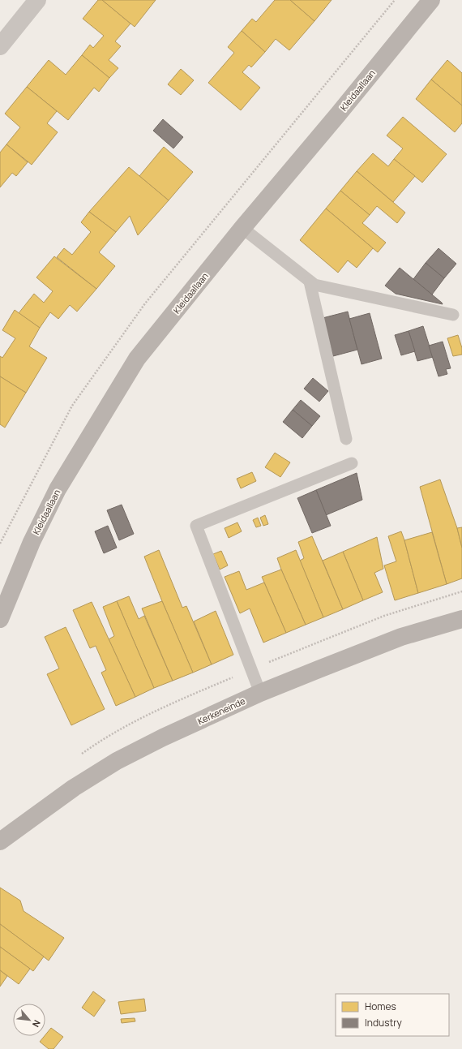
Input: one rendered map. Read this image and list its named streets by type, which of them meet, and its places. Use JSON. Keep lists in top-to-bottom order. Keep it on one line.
{"streets":{"street":["Kleidaallaan","Kerkeneinde"]},"legend":["Homes","Industry"],"north":"bottom right"}
